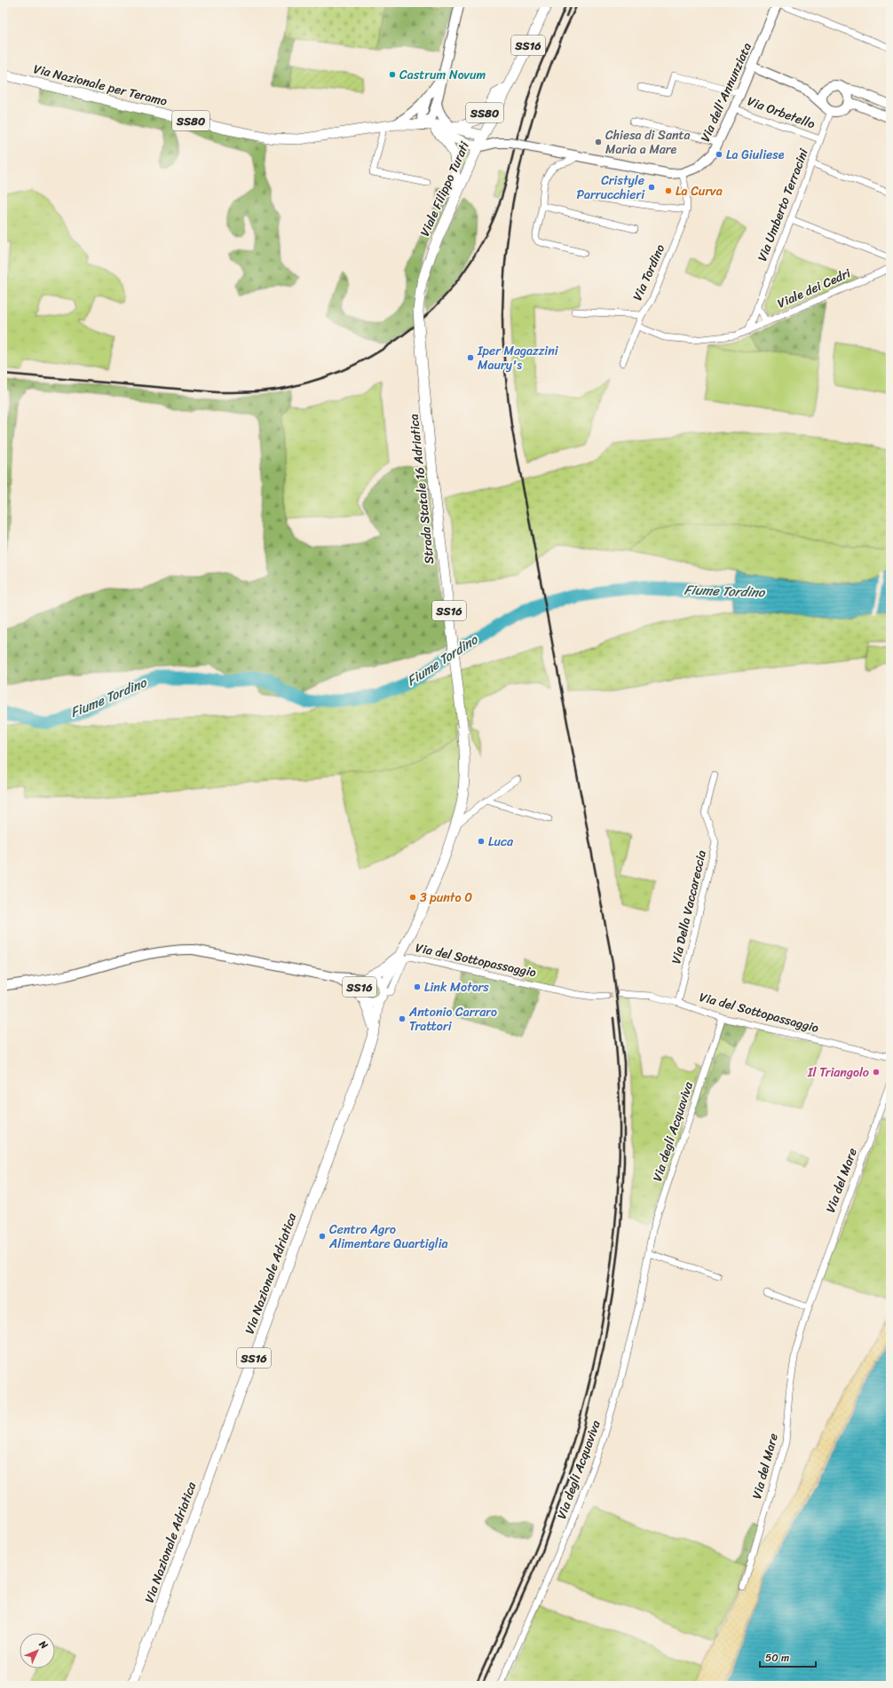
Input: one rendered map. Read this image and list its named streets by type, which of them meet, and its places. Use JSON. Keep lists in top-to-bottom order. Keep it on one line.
{"streets":{"main road":["SS16","Via Nazionale per Teramo","SS80","Viale Filippo Turati","Strada Statale 16 Adriatica","Via Nazionale Adriatica"],"street":["Via dell'Annunziata","Via Orbetello","Via Umberto Terracini","Via Tordino","Viale dei Cedri","Via Della Vaccareccia","Via del Sottopassaggio","Via degli Acquaviva","Via del Mare"]},"crossings":[["SS16","Via del Sottopassaggio"],["SS16","Via Nazionale Adriatica"],["Via Nazionale per Teramo","Via dell'Annunziata"],["Via Nazionale per Teramo","Viale Filippo Turati"],["Via dell'Annunziata","Via Orbetello"],["Via dell'Annunziata","Viale Filippo Turati"],["Via dell'Annunziata","Via Tordino"],["Via Orbetello","Via Umberto Terracini"],["Viale Filippo Turati","Strada Statale 16 Adriatica"],["Via Umberto Terracini","Viale dei Cedri"],["Strada Statale 16 Adriatica","Via Nazionale Adriatica"],["Via Della Vaccareccia","Via del Sottopassaggio"],["Via del Sottopassaggio","Via degli Acquaviva"],["Via del Sottopassaggio","Via Nazionale Adriatica"]],"water":["Fiume Tordino"],"places":["Castrum Novum","Chiesa di Santa Maria a Mare","La Giuliese","Cristyle Parrucchieri","La Curva","Iper Magazzini Maury's","Luca","3 punto 0","Link Motors","Antonio Carraro Trattori","Il Triangolo","Centro Agro Alimentare Quartiglia"],"scale_bar":"50 m","north":"top right"}
